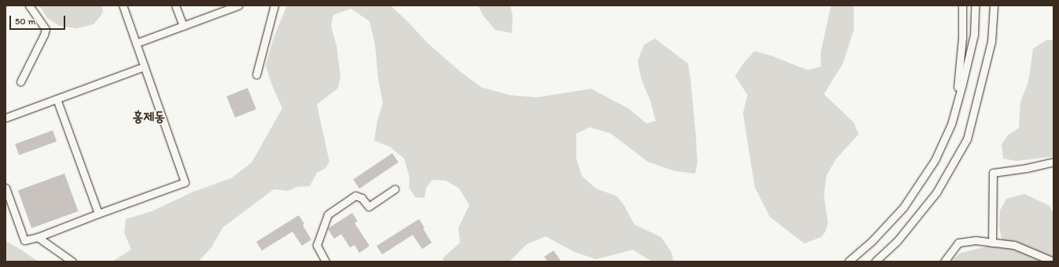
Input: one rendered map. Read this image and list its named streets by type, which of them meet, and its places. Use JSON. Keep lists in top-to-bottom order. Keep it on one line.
{"districts":["홍제동"],"scale_bar":"50 m"}
